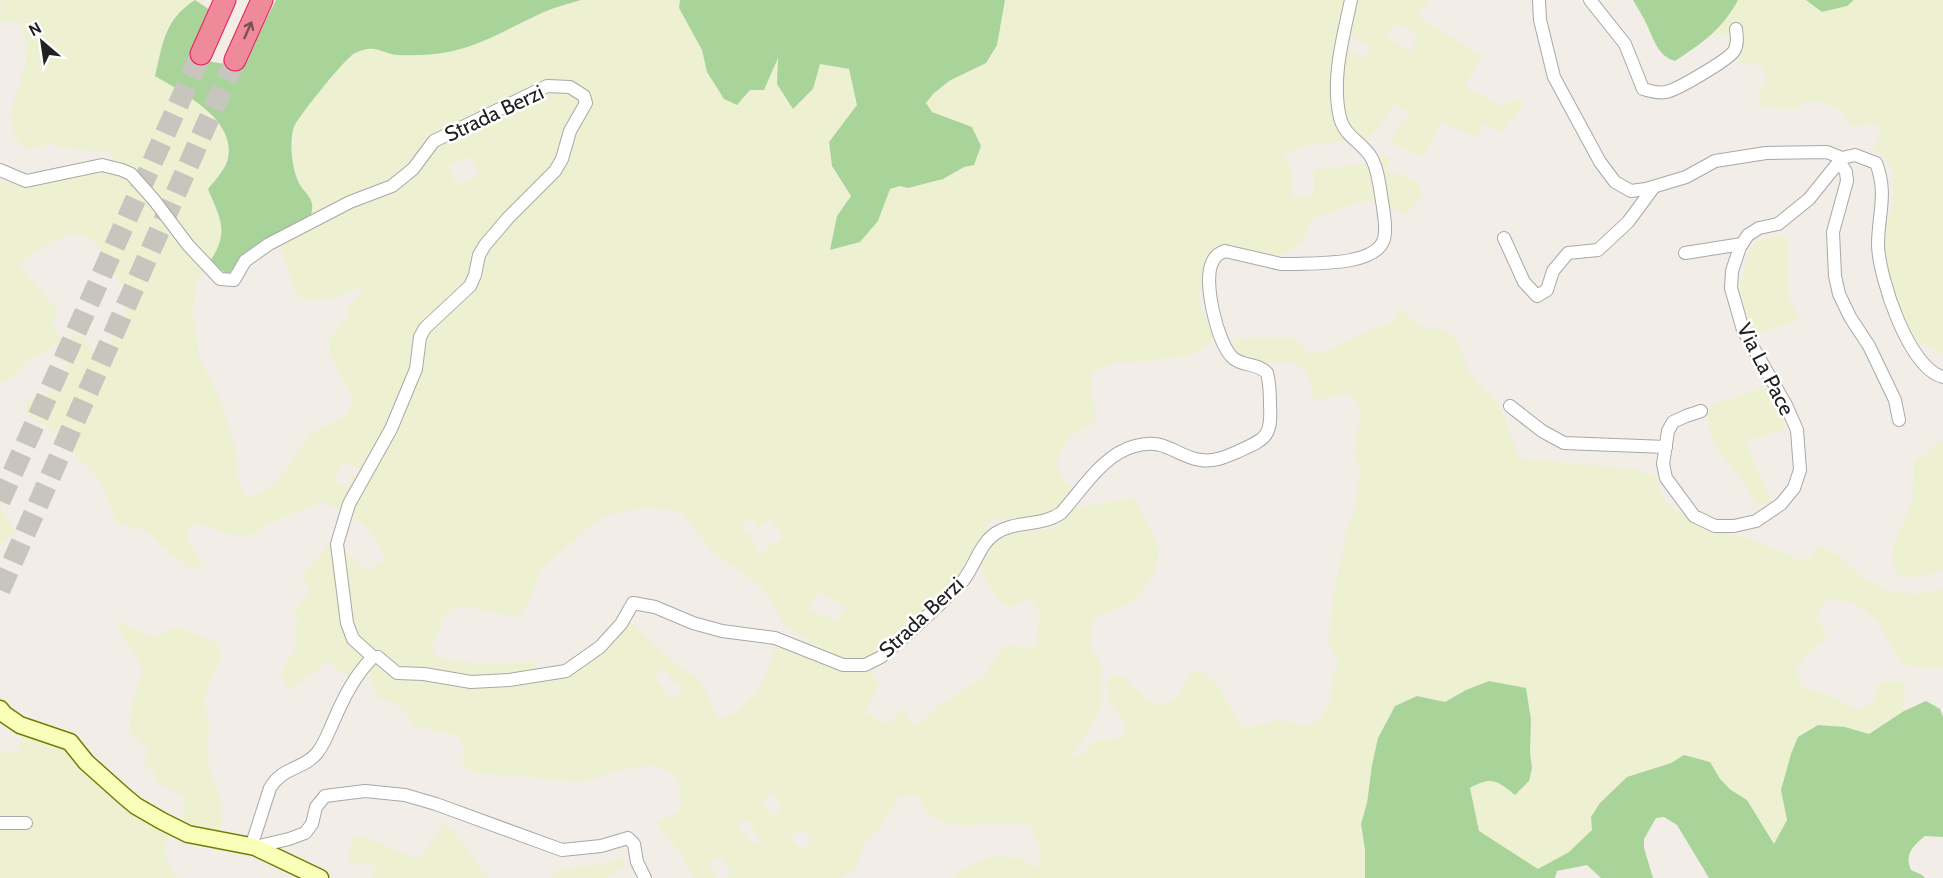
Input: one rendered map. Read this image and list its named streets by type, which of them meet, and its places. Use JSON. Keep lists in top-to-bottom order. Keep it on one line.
{"streets":{"street":["Strada Berzi","Via La Pace"]},"north":"top left"}
